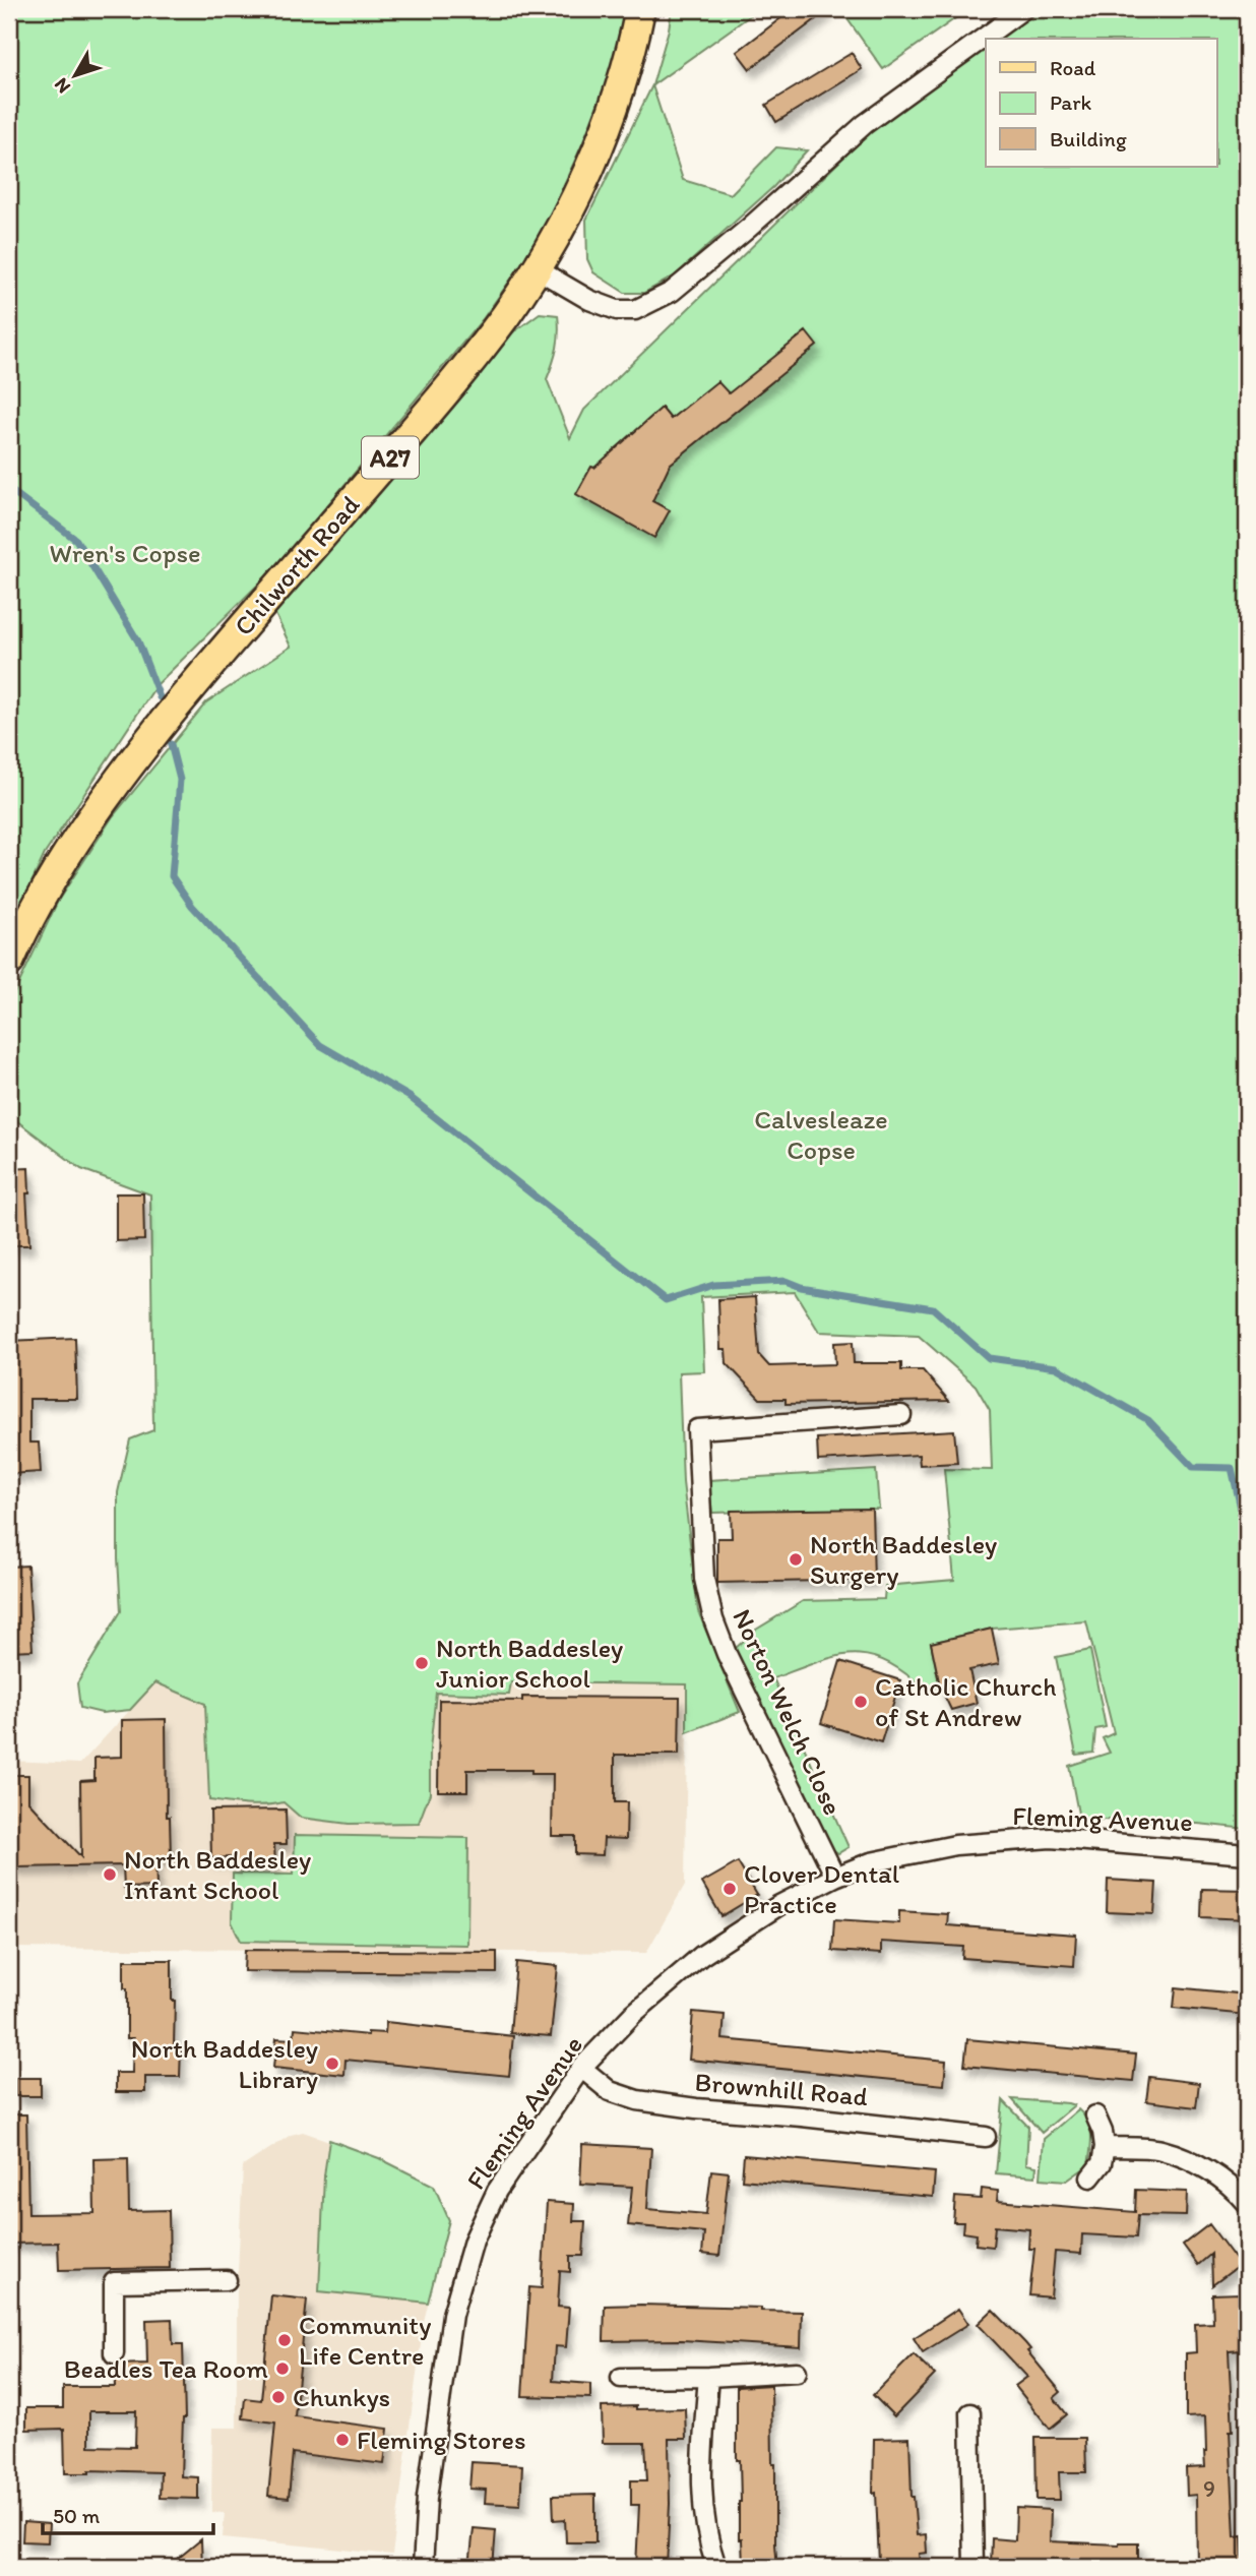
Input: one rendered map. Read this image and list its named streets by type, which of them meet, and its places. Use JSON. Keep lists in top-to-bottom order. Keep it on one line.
{"streets":{"main road":["A27","Chilworth Road"],"street":["Norton Welch Close","Fleming Avenue","Brownhill Road"]},"crossings":[["Norton Welch Close","Fleming Avenue"],["Fleming Avenue","Brownhill Road"]],"parks":["Wren's Copse","Calvesleaze Copse"],"places":["North Baddesley Surgery","North Baddesley Junior School","Catholic Church of St Andrew","North Baddesley Infant School","Clover Dental Practice","North Baddesley Library","Community Life Centre","Beadles Tea Room","Chunkys","Fleming Stores"],"house_numbers":["9"],"legend":["Road","Park","Building"],"scale_bar":"50 m","north":"bottom left"}
